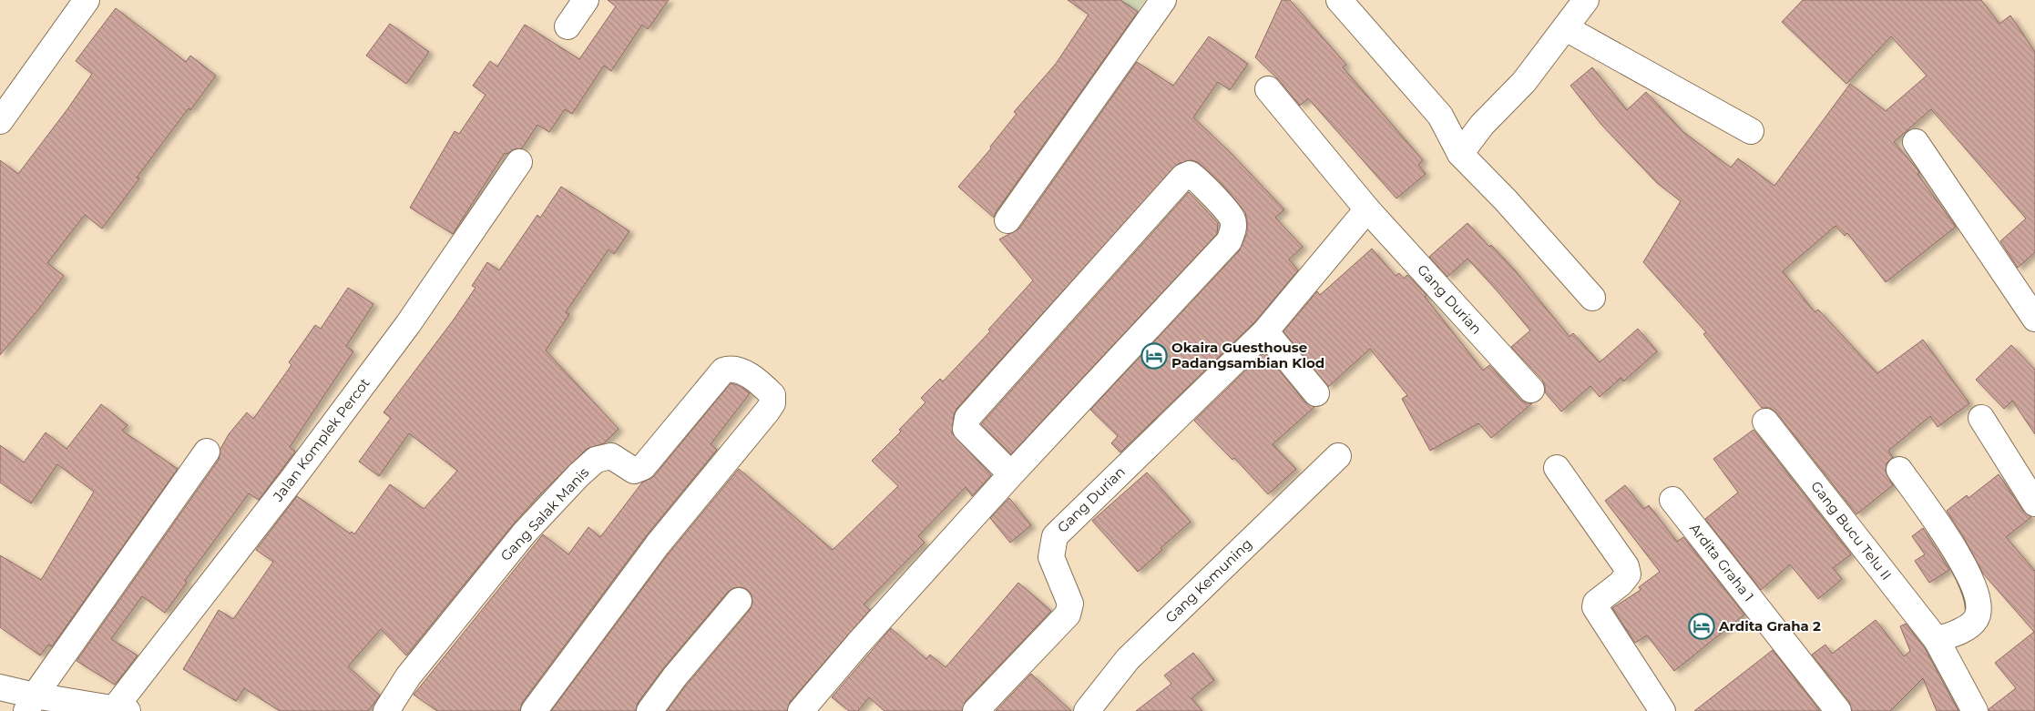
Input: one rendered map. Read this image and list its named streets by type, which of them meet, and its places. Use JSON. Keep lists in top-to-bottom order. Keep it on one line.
{"streets":{"street":["Gang Durian","Jalan Komplek Percot","Gang Salak Manis","Gang Bucu Telu II","Ardita Graha 1","Gang Kemuning"]},"places":{"hotel":["Okaira Guesthouse Padangsambian Klod","Ardita Graha 2"]}}
